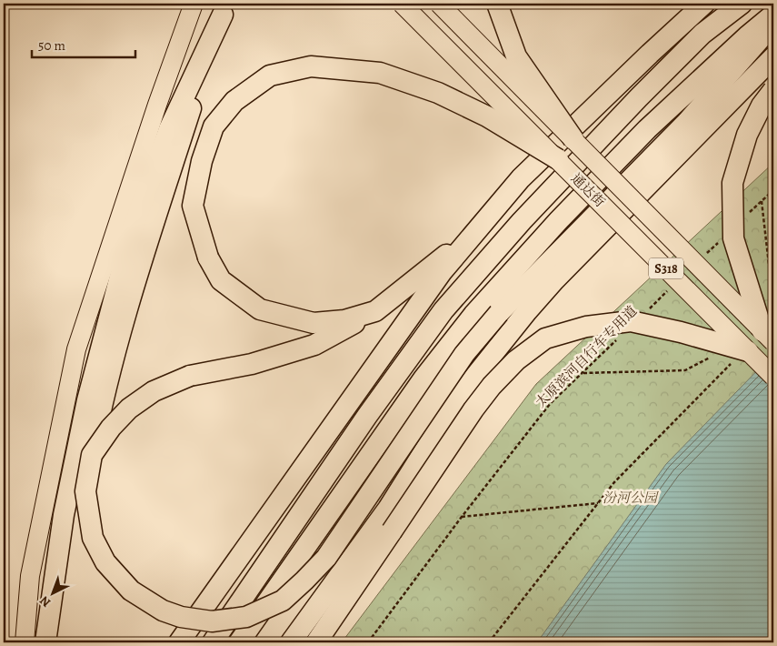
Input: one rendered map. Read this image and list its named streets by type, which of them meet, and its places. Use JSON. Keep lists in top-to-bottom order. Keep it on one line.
{"streets":{"main road":["通达街","S318"],"path":["太原滨河自行车专用道"]},"parks":["汾河公园"],"scale_bar":"50 m","north":"bottom left"}
